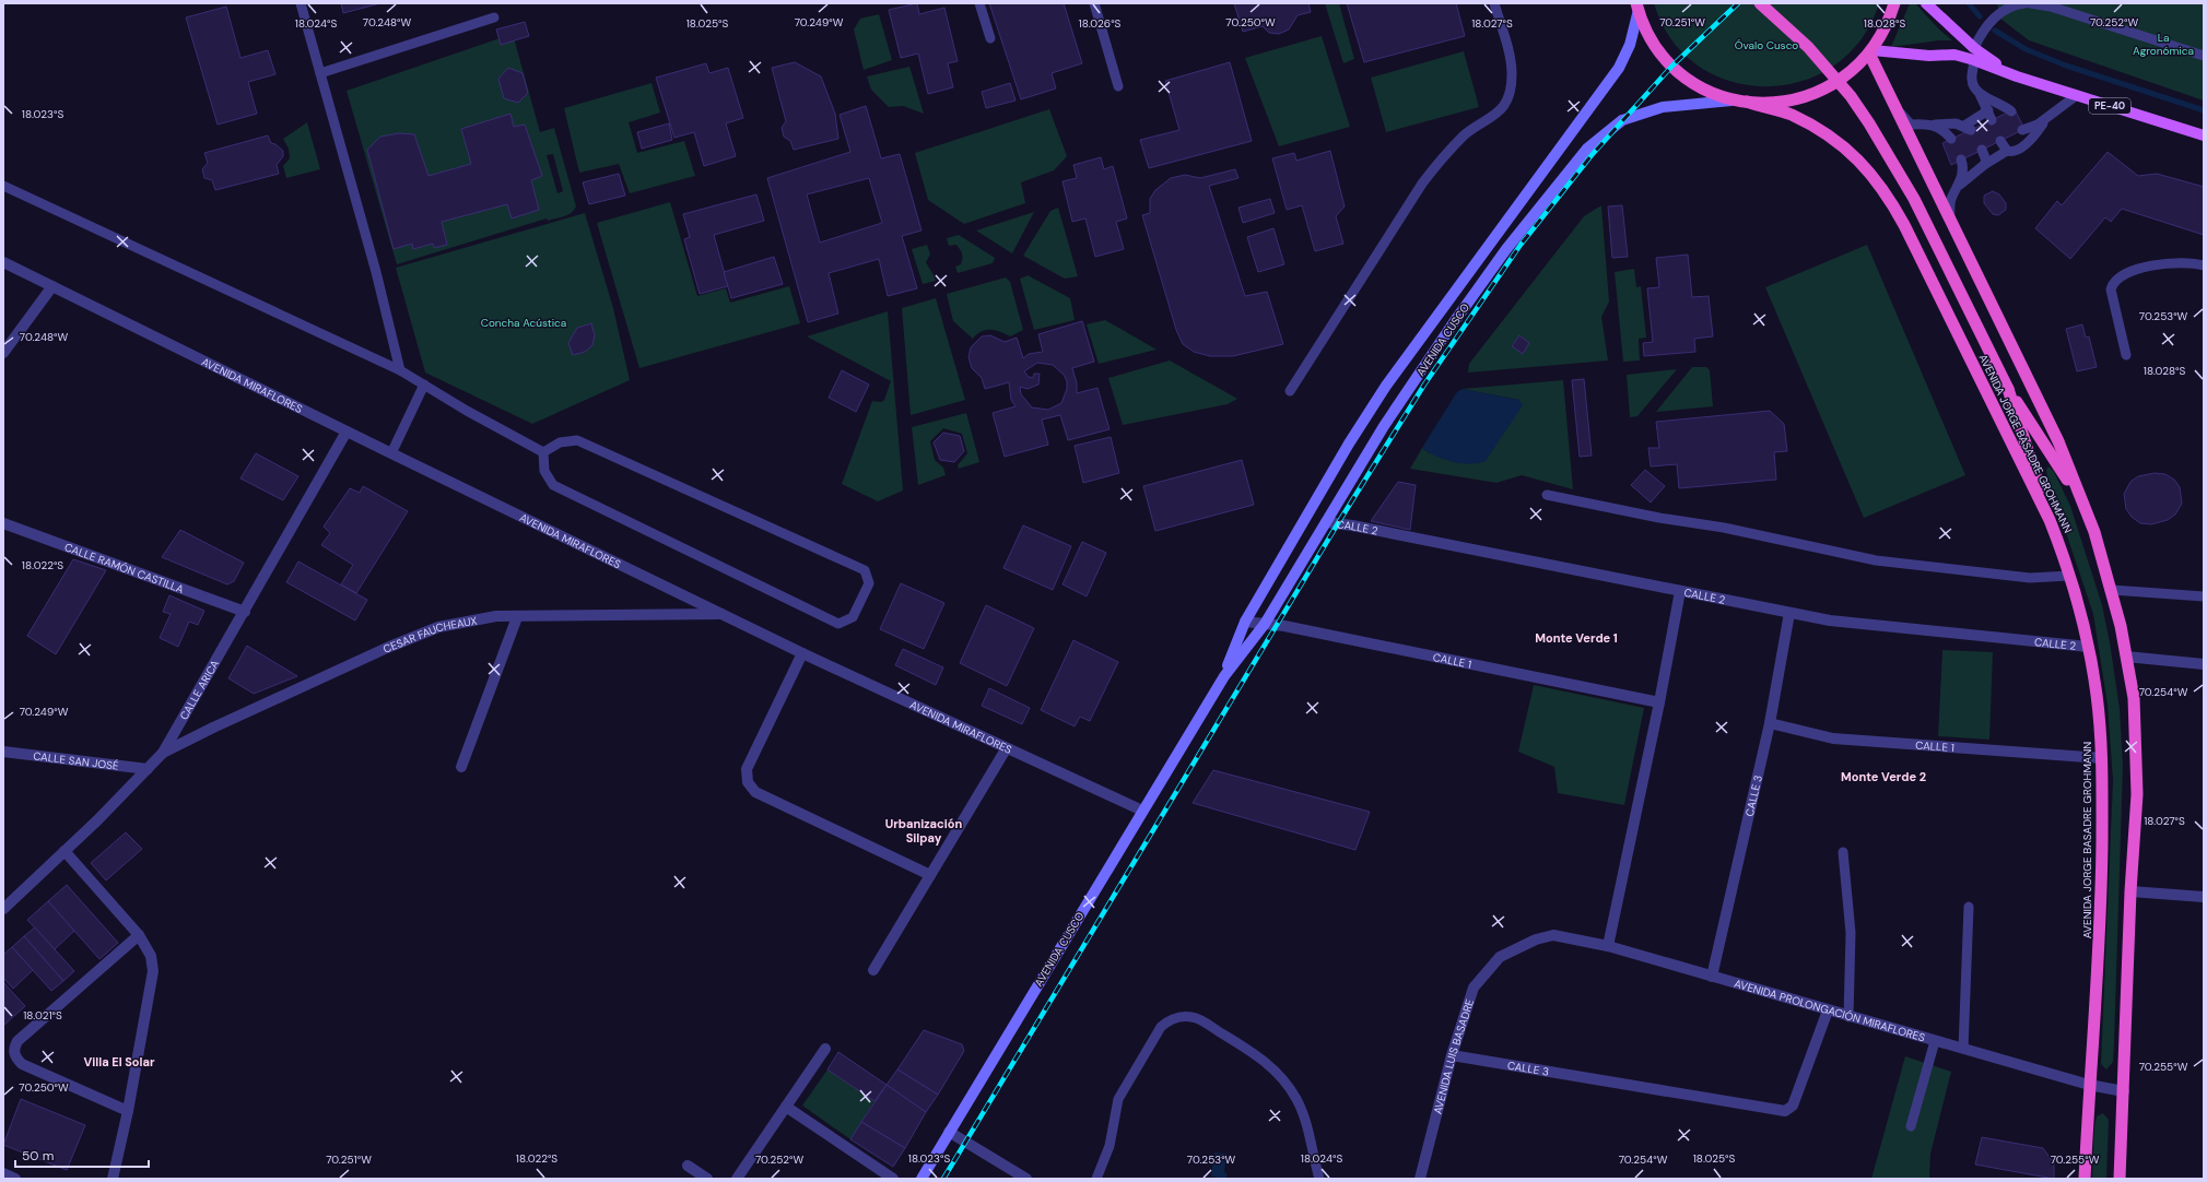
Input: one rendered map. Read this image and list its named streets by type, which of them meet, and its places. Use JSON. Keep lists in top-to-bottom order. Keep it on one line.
{"streets":{"highway":["AVENIDA JORGE BASADRE GROHMANN"],"main road":["PE-40","AVENIDA CUSCO"],"street":["AVENIDA MIRAFLORES","CALLE 2","CALLE RAMÓN CASTILLA","CESAR FAUCHEAUX","CALLE 1","CALLE ARICA","CALLE SAN JOSÉ","CALLE 3","AVENIDA PROLONGACIÓN MIRAFLORES","AVENIDA LUIS BASADRE"]},"crossings":[["AVENIDA CUSCO","AVENIDA MIRAFLORES"],["AVENIDA CUSCO","AVENIDA JORGE BASADRE GROHMANN"],["AVENIDA CUSCO","CALLE 2"],["AVENIDA CUSCO","CALLE 1"],["AVENIDA MIRAFLORES","CESAR FAUCHEAUX"],["AVENIDA MIRAFLORES","CALLE ARICA"],["AVENIDA JORGE BASADRE GROHMANN","CALLE 2"],["AVENIDA JORGE BASADRE GROHMANN","CALLE 1"],["AVENIDA JORGE BASADRE GROHMANN","AVENIDA PROLONGACIÓN MIRAFLORES"],["CALLE 2","CALLE 3"],["CALLE RAMÓN CASTILLA","CALLE ARICA"],["CESAR FAUCHEAUX","CALLE ARICA"],["CALLE 1","CALLE 3"],["CALLE ARICA","CALLE SAN JOSÉ"],["CALLE 3","AVENIDA PROLONGACIÓN MIRAFLORES"],["CALLE 3","AVENIDA LUIS BASADRE"],["AVENIDA PROLONGACIÓN MIRAFLORES","AVENIDA LUIS BASADRE"]],"districts":["Monte Verde 1","Monte Verde 2","Urbanización Silpay","Villa El Solar"],"parks":["La Agronómica","Óvalo Cusco","Concha Acústica"],"scale_bar":"50 m","coordinates":["70.248°W","70.249°W","70.250°W","70.251°W","70.252°W","18.024°S","18.025°S","18.027°S","18.028°S","18.026°S","18.023°S","70.253°W","18.022°S","70.254°W","18.021°S","70.255°W"]}
